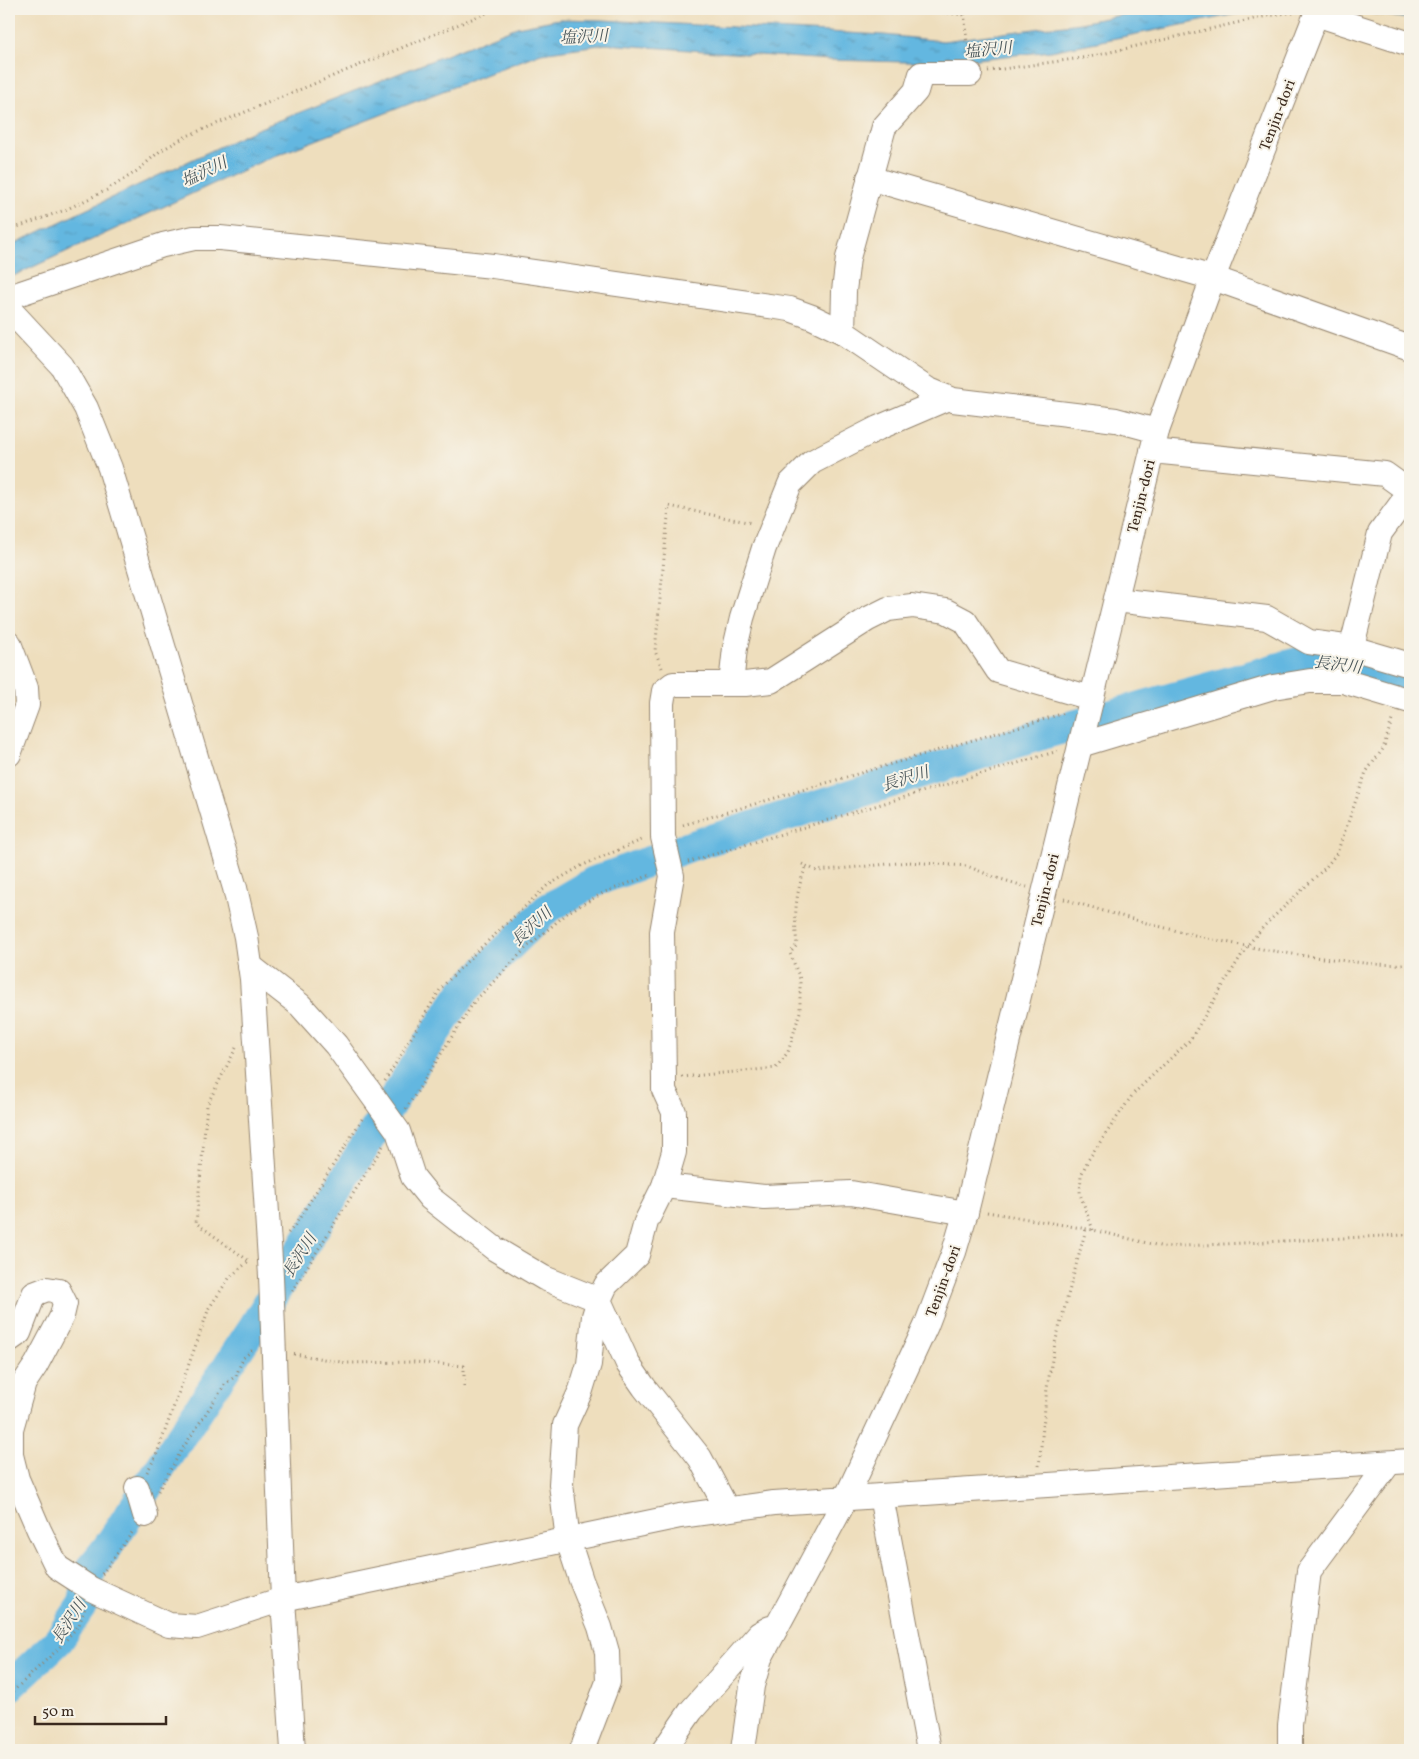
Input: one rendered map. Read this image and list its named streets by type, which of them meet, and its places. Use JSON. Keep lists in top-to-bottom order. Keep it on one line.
{"streets":{"street":["Tenjin-dori"]},"water":["塩沢川","長沢川"],"scale_bar":"50 m"}
